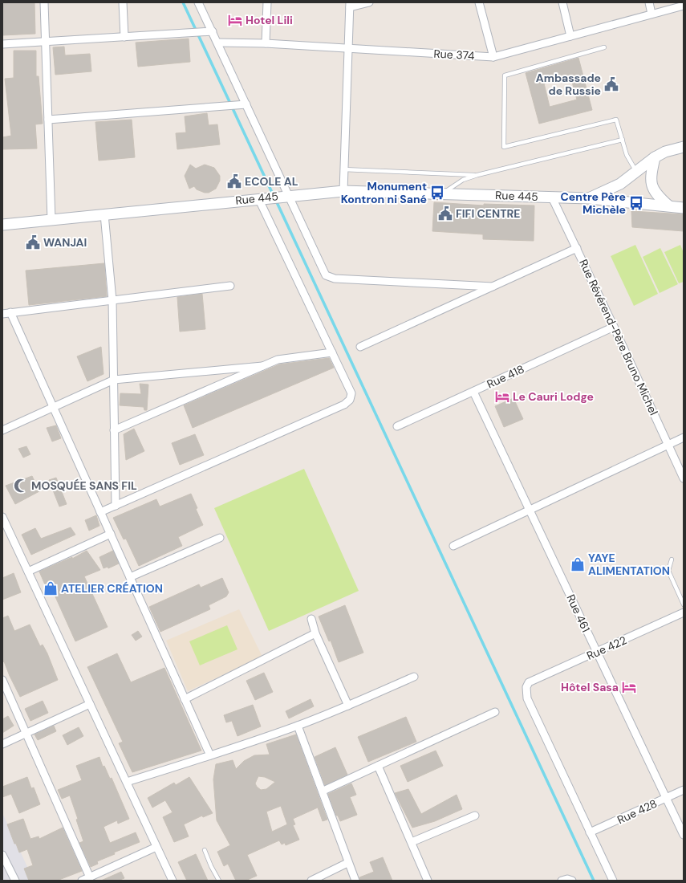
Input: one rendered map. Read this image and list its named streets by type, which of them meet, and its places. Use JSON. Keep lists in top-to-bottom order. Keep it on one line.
{"streets":{"street":["Rue 374","Rue 445","Rue Révérend-Père Bruno Michel","Rue 418","Rue 461","Rue 422","Rue 428"]},"crossings":[["Rue 445","Rue Révérend-Père Bruno Michel"],["Rue Révérend-Père Bruno Michel","Rue 418"],["Rue 418","Rue 461"],["Rue 461","Rue 422"],["Rue 461","Rue 428"],["Rue 422","Rue 428"]],"places":{"hotel":["Hotel Lili","Le Cauri Lodge","Hôtel Sasa"],"public building":["Ambassade de Russie","ECOLE AL","FIFI CENTRE","WANJAI"],"bus stop":["Monument Kontron ni Sané","Centre Père Michèle"],"mosque":["MOSQUÉE SANS FIL"],"shop":["YAYE ALIMENTATION","ATELIER CRÉATION"]}}
